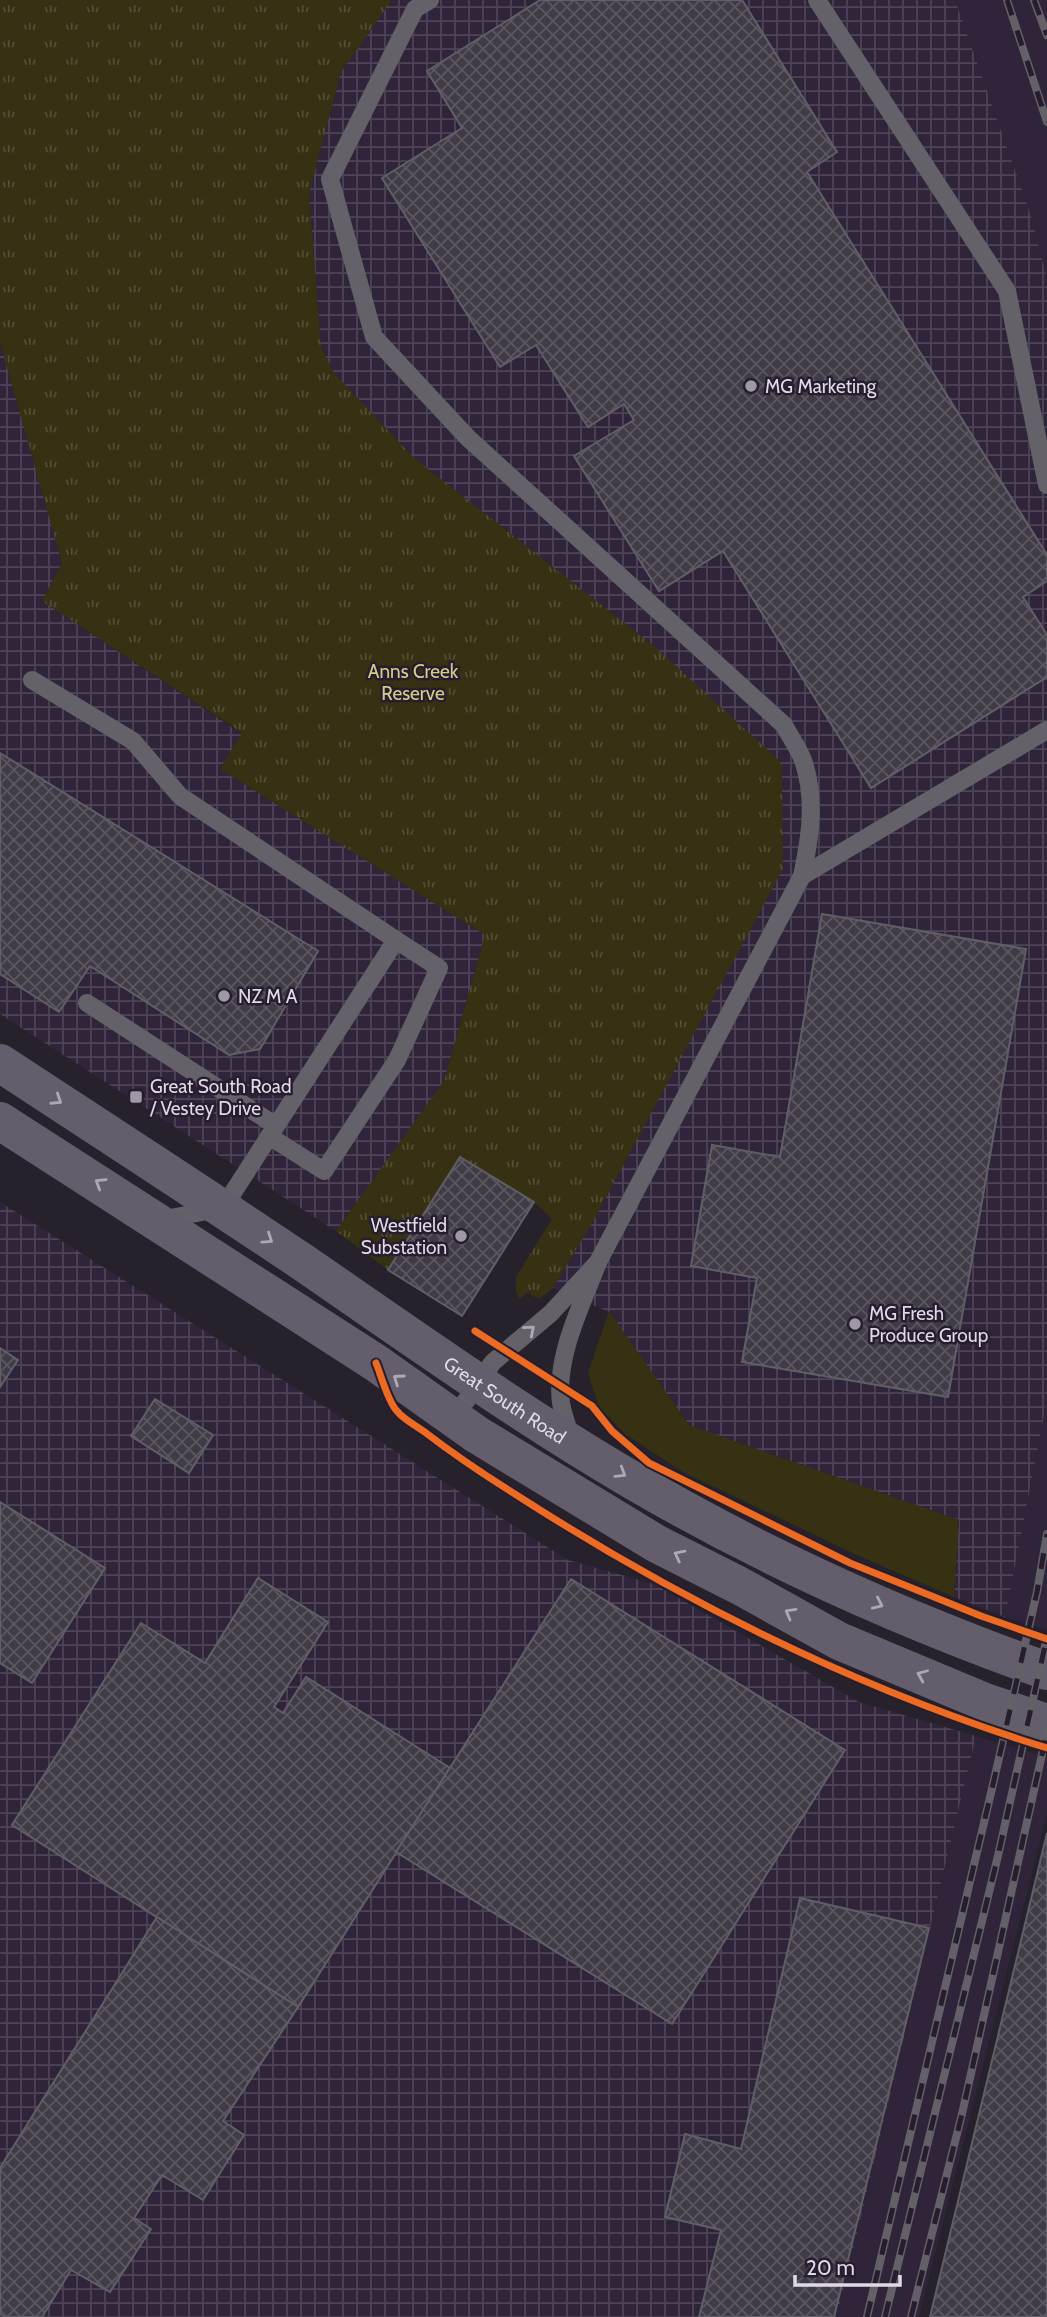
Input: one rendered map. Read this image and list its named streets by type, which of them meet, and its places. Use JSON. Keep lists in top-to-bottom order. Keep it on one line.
{"streets":{"main road":["Great South Road"]},"parks":["Anns Creek Reserve"],"places":{"other":["MG Marketing","NZ M A","Westfield Substation","MG Fresh Produce Group"],"transit":["Great South Road / Vestey Drive"]},"scale_bar":"20 m"}
